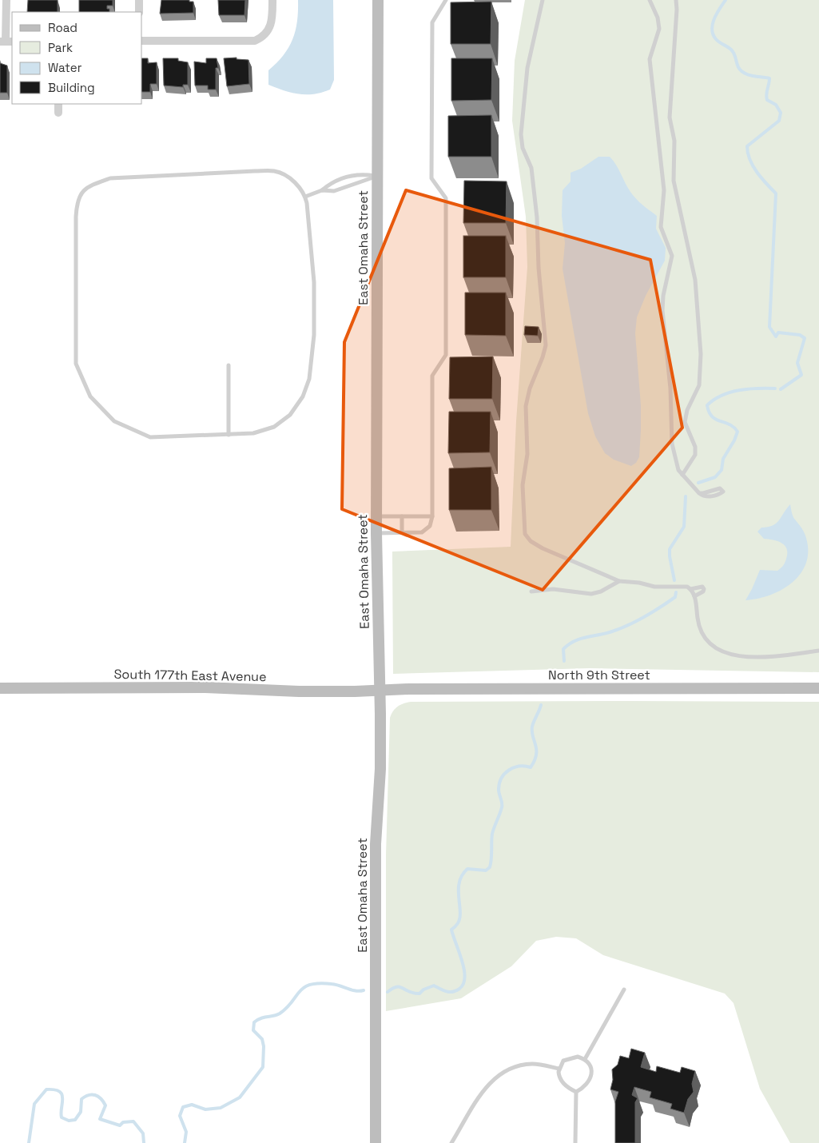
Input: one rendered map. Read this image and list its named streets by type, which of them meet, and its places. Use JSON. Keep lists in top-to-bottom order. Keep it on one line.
{"streets":{"street":["East Omaha Street","North 9th Street","South 177th East Avenue"]},"crossings":[["East Omaha Street","North 9th Street"],["East Omaha Street","South 177th East Avenue"],["North 9th Street","South 177th East Avenue"]],"legend":["Road","Park","Water","Building"]}
